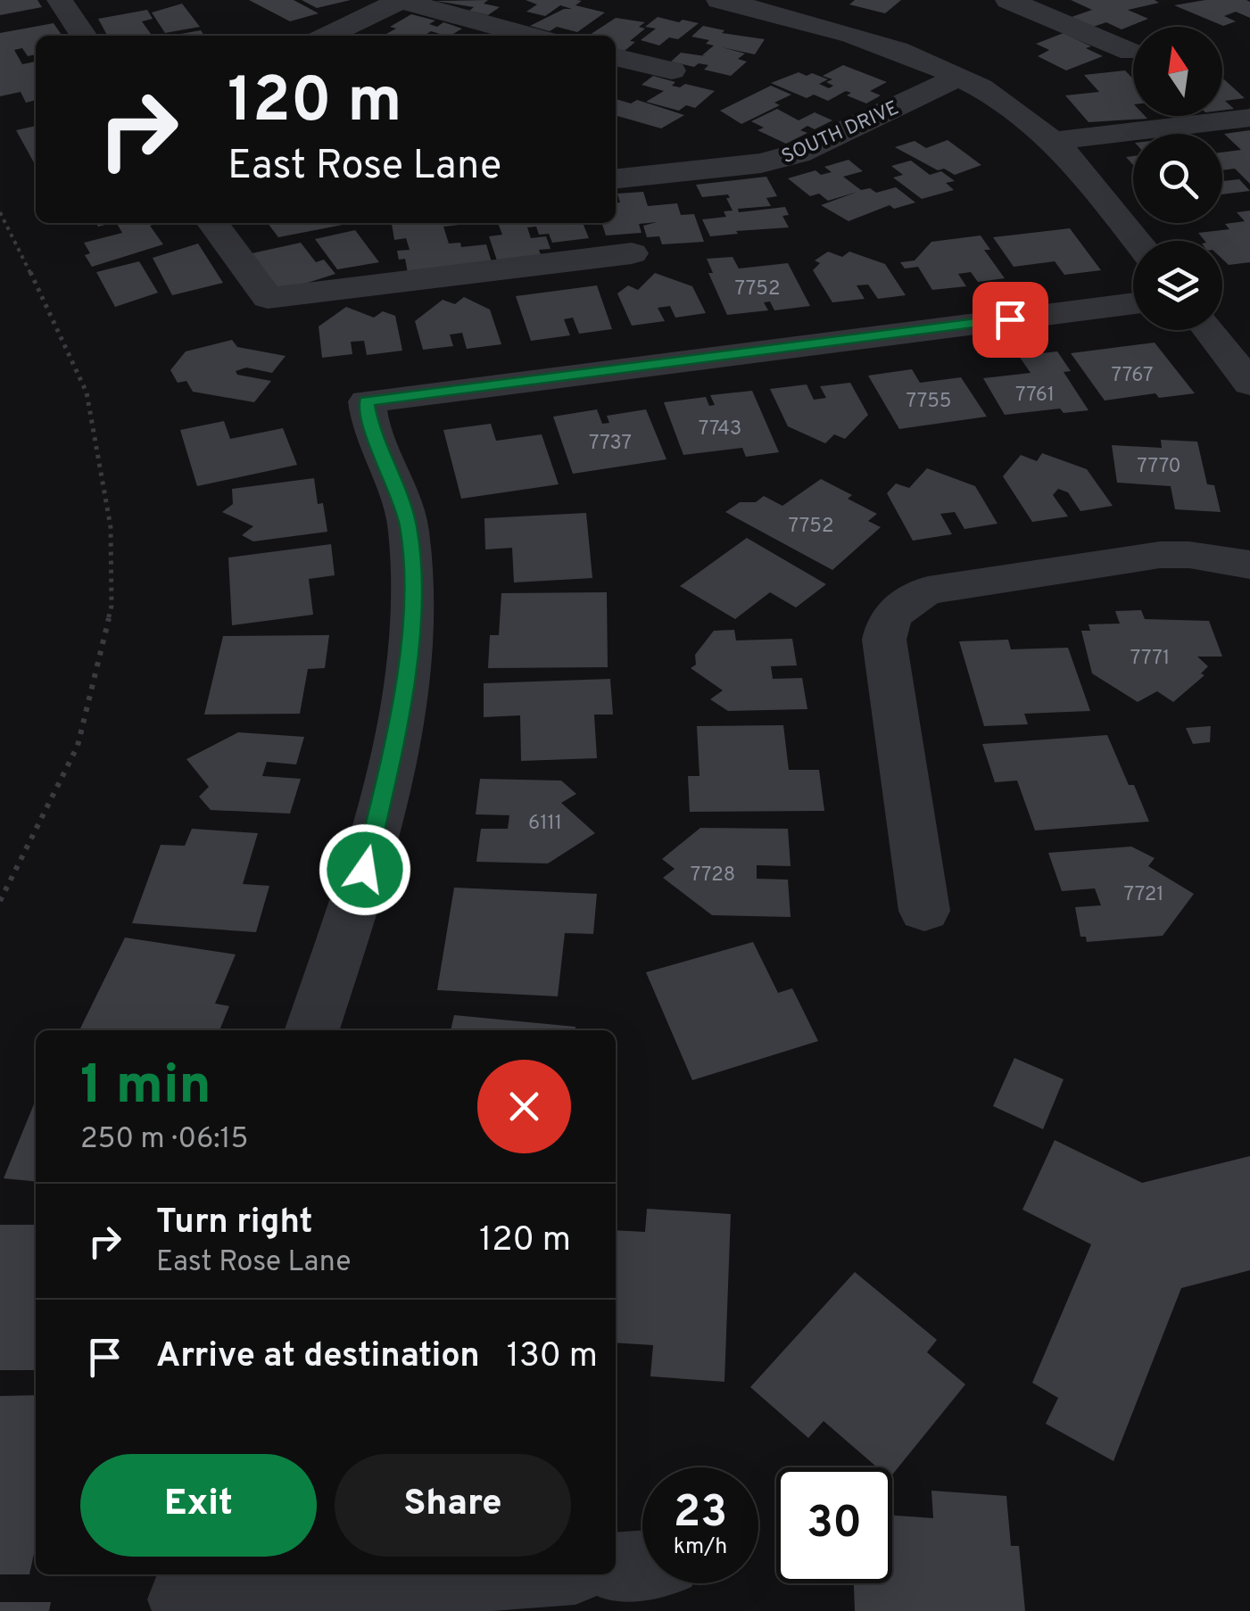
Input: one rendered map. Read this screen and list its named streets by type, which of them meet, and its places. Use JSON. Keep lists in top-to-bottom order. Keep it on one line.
{"streets":{"street":["SOUTH DRIVE"]},"house_numbers":["7752","7767","7761","7755","7743","7737","7770","7752","7771","6111","7728","7721"],"north":"top","page":{"turn":["120 m","East Rose Lane"],"heading":["1 min","250 m · 06:15"],"list":[{"name":"Turn right","note":"East Rose Lane","value":"120 m"},{"name":"Arrive at destination","value":"130 m"}],"buttons":["Exit","Share"],"speed":"23 km/h","limit":"30"}}
